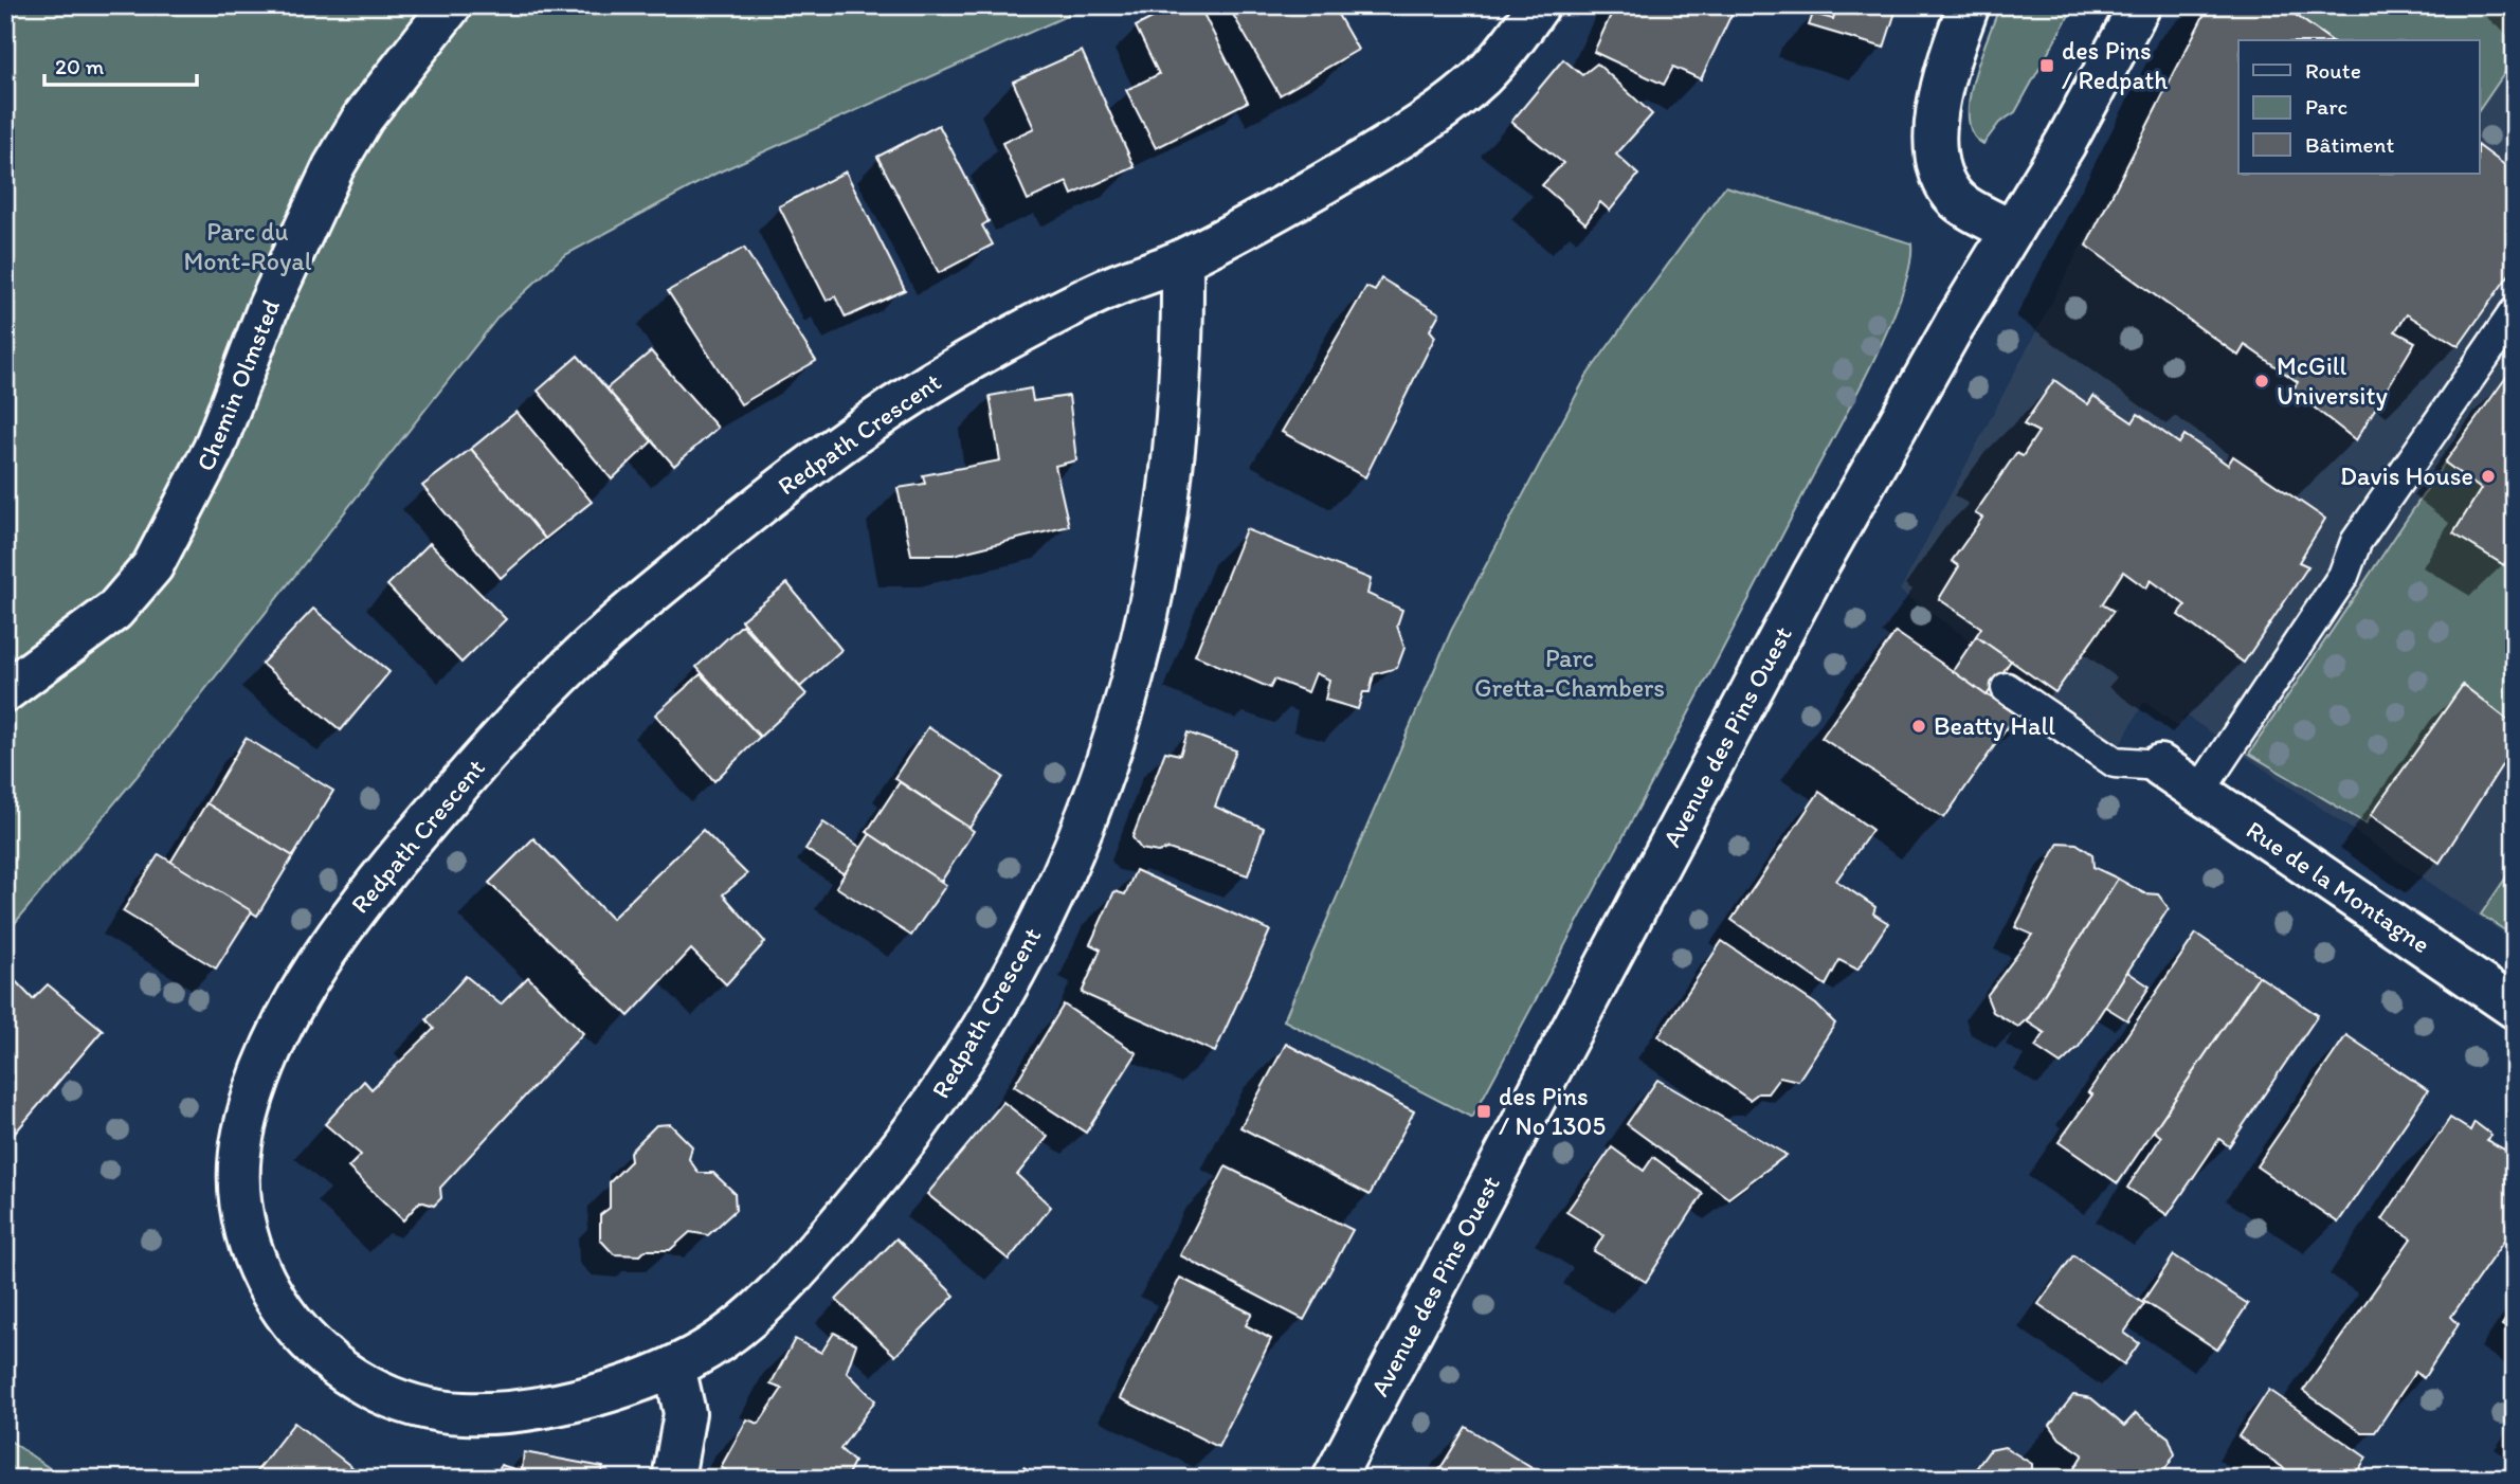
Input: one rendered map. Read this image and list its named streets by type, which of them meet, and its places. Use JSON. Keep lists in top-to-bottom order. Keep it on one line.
{"streets":{"street":["Chemin Olmsted","Redpath Crescent","Avenue des Pins Ouest","Rue de la Montagne"]},"parks":["Parc du Mont-Royal","Parc Gretta-Chambers"],"places":{"transit":["des Pins / Redpath","des Pins / No 1305"],"other":["McGill University","Davis House","Beatty Hall"]},"legend":["Route","Parc","Bâtiment"],"scale_bar":"20 m"}
